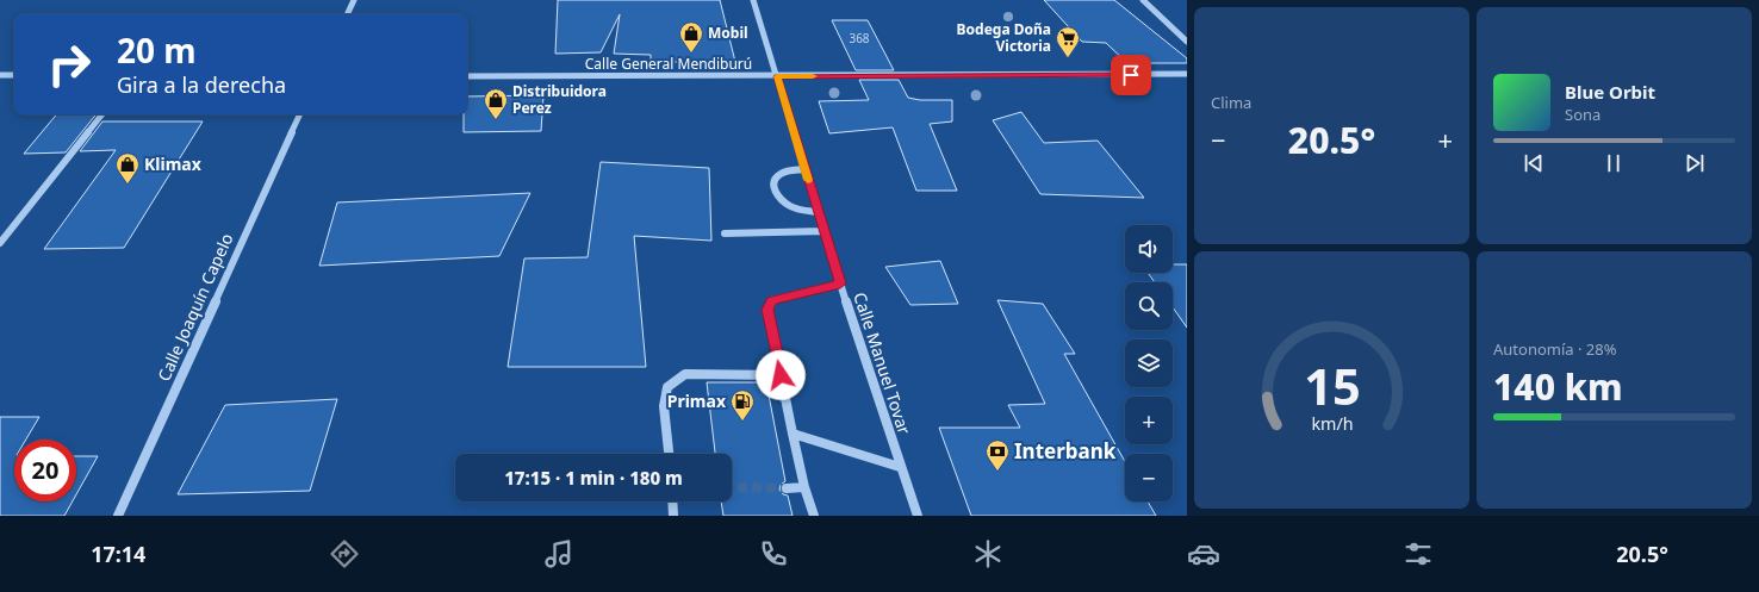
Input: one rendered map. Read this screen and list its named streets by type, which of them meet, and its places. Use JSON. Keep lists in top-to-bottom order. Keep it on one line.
{"streets":{"street":["Calle General Mendiburú","Calle Joaquín Capelo","Calle Manuel Tovar"]},"crossings":[["Calle General Mendiburú","Calle Manuel Tovar"]],"places":{"shop":["Mobil","Distribuidora Perez","Klimax"],"supermarket":["Bodega Doña Victoria"],"fuel station":["Primax"],"bank":["Interbank"]},"house_numbers":["368"],"page":{"tile":["Clima",["Autonomía · 28%","140 km"]],"turn":["20 m","Gira a la derecha"],"song":["Blue Orbit","Sona"],"heat":["−","20.5°","+"],"map_buttons":["+","−"],"limit":"20","trip":"17:15 · 1 min · 180 m","tabs":["17:14","20.5°"],"gauge":["15","km/h"]}}
